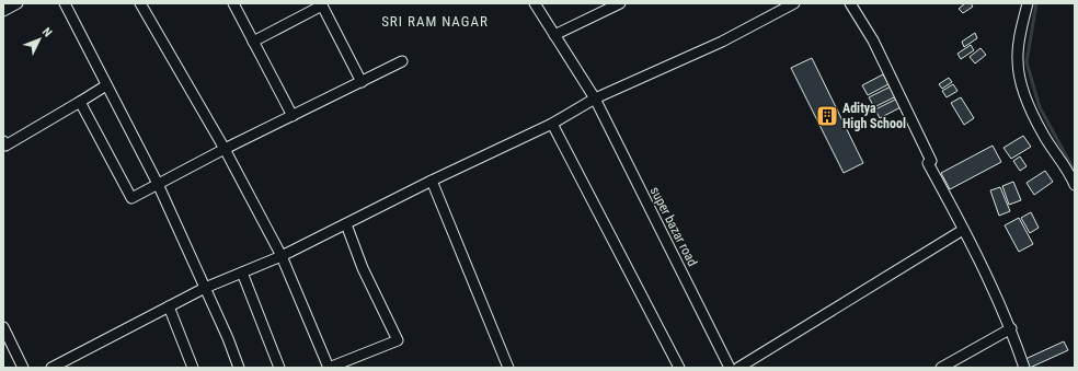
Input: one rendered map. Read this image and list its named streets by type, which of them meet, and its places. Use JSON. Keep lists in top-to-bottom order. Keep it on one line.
{"streets":{"street":["super bazar road"]},"districts":["SRI RAM NAGAR"],"places":{"building":["Aditya High School"]},"north":"top right"}
